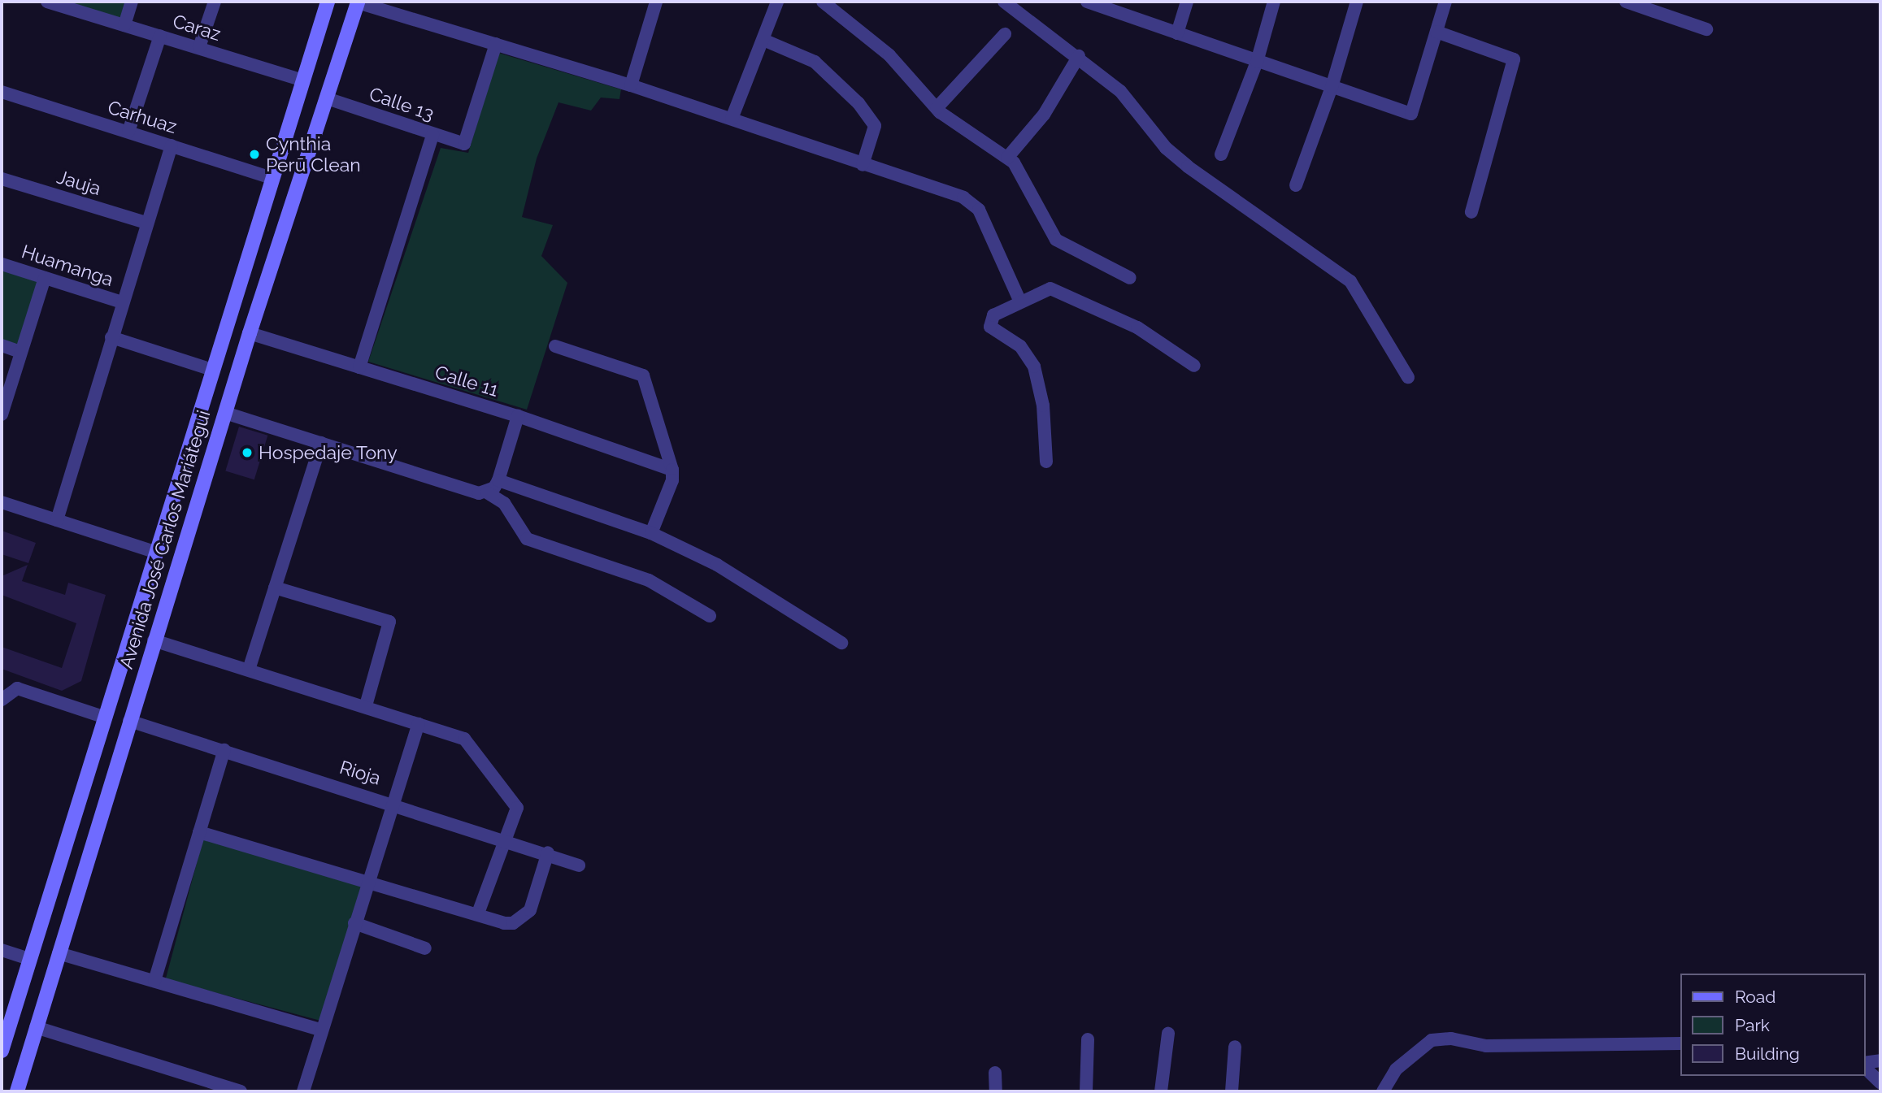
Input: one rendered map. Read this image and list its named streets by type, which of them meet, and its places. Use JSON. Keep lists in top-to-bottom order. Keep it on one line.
{"streets":{"main road":["Avenida José Carlos Mariátegui"],"street":["Caraz","Calle 13","Carhuaz","Jauja","Huamanga","Calle 11","Rioja"]},"crossings":[["Caraz","Avenida José Carlos Mariátegui"],["Calle 13","Avenida José Carlos Mariátegui"],["Carhuaz","Avenida José Carlos Mariátegui"],["Calle 11","Avenida José Carlos Mariátegui"],["Avenida José Carlos Mariátegui","Rioja"]],"places":["Cynthia Perū Clean","Hospedaje Tony"],"legend":["Road","Park","Building"]}
